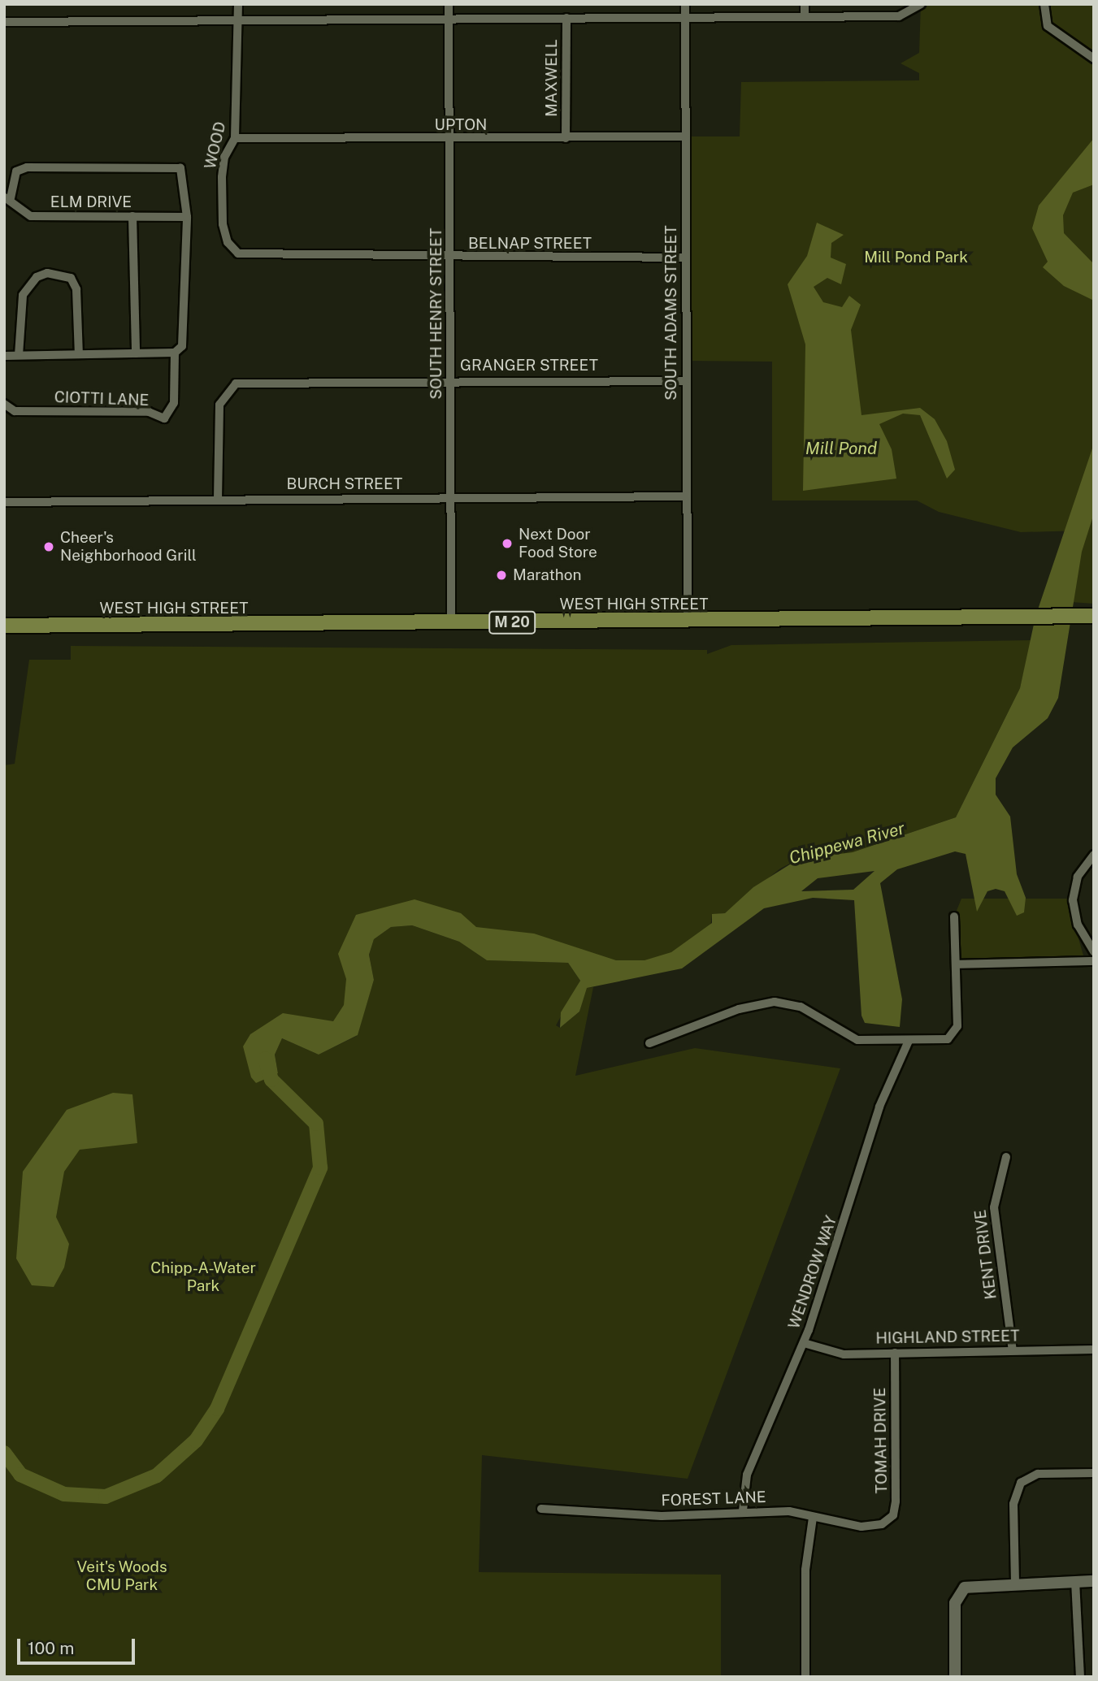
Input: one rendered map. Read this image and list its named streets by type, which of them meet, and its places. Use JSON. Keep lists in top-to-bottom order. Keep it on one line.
{"streets":{"main road":["WEST HIGH STREET","M 20"],"street":["MAXWELL","UPTON","WOOD","ELM DRIVE","BELNAP STREET","SOUTH ADAMS STREET","SOUTH HENRY STREET","GRANGER STREET","CIOTTI LANE","BURCH STREET","KENT DRIVE","WENDROW WAY","HIGHLAND STREET","TOMAH DRIVE","FOREST LANE"]},"crossings":[["MAXWELL","UPTON"],["UPTON","WOOD"],["UPTON","SOUTH ADAMS STREET"],["UPTON","SOUTH HENRY STREET"],["WOOD","BELNAP STREET"],["BELNAP STREET","SOUTH ADAMS STREET"],["BELNAP STREET","SOUTH HENRY STREET"],["SOUTH ADAMS STREET","GRANGER STREET"],["SOUTH ADAMS STREET","BURCH STREET"],["SOUTH ADAMS STREET","WEST HIGH STREET"],["SOUTH HENRY STREET","GRANGER STREET"],["SOUTH HENRY STREET","BURCH STREET"],["SOUTH HENRY STREET","WEST HIGH STREET"],["GRANGER STREET","BURCH STREET"],["KENT DRIVE","HIGHLAND STREET"],["WENDROW WAY","HIGHLAND STREET"],["WENDROW WAY","FOREST LANE"],["HIGHLAND STREET","TOMAH DRIVE"],["TOMAH DRIVE","FOREST LANE"]],"water":["Mill Pond","Chippewa River"],"parks":["Mill Pond Park","Chipp-A-Water Park","Veit's Woods CMU Park"],"places":["Next Door Food Store","Cheer's Neighborhood Grill","Marathon"],"scale_bar":"100 m"}
